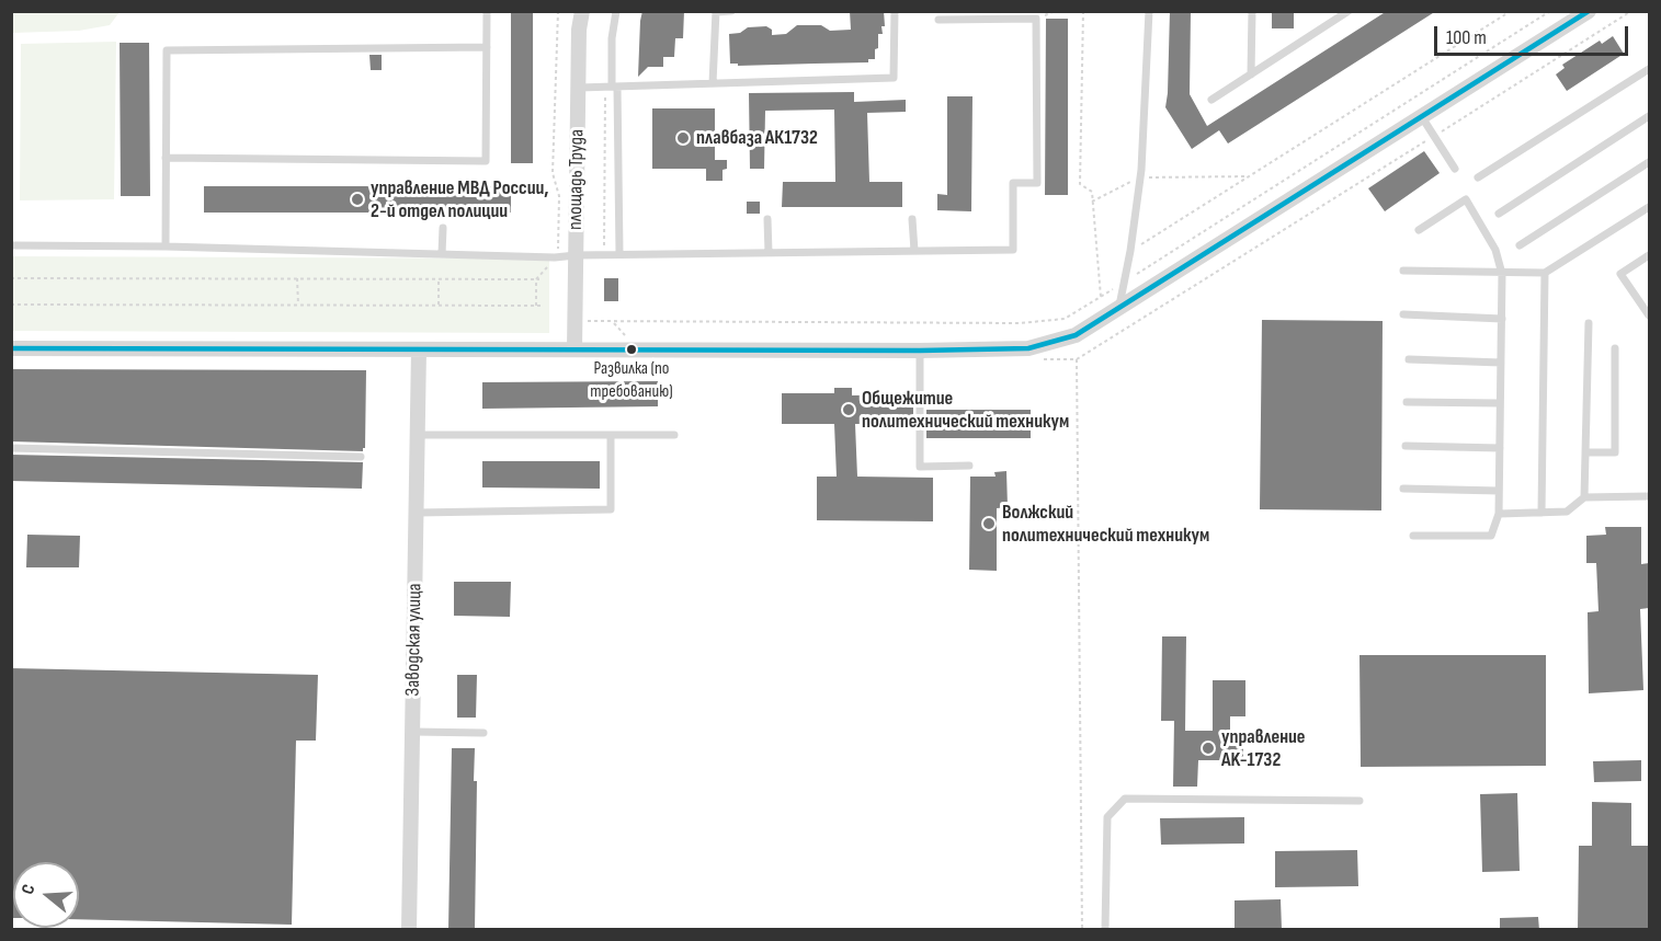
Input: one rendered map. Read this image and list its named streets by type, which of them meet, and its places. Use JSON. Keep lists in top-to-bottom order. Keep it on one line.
{"streets":{"street":["площадь Труда","Заводская улица"]},"places":["плавбаза АК1732","управление МВД России, 2-й отдел полиции","Развилка (по требованию)","Общежитие политехнический техникум","Волжский политехнический техникум","управление AK-1732"],"scale_bar":"100 m","north":"left"}
